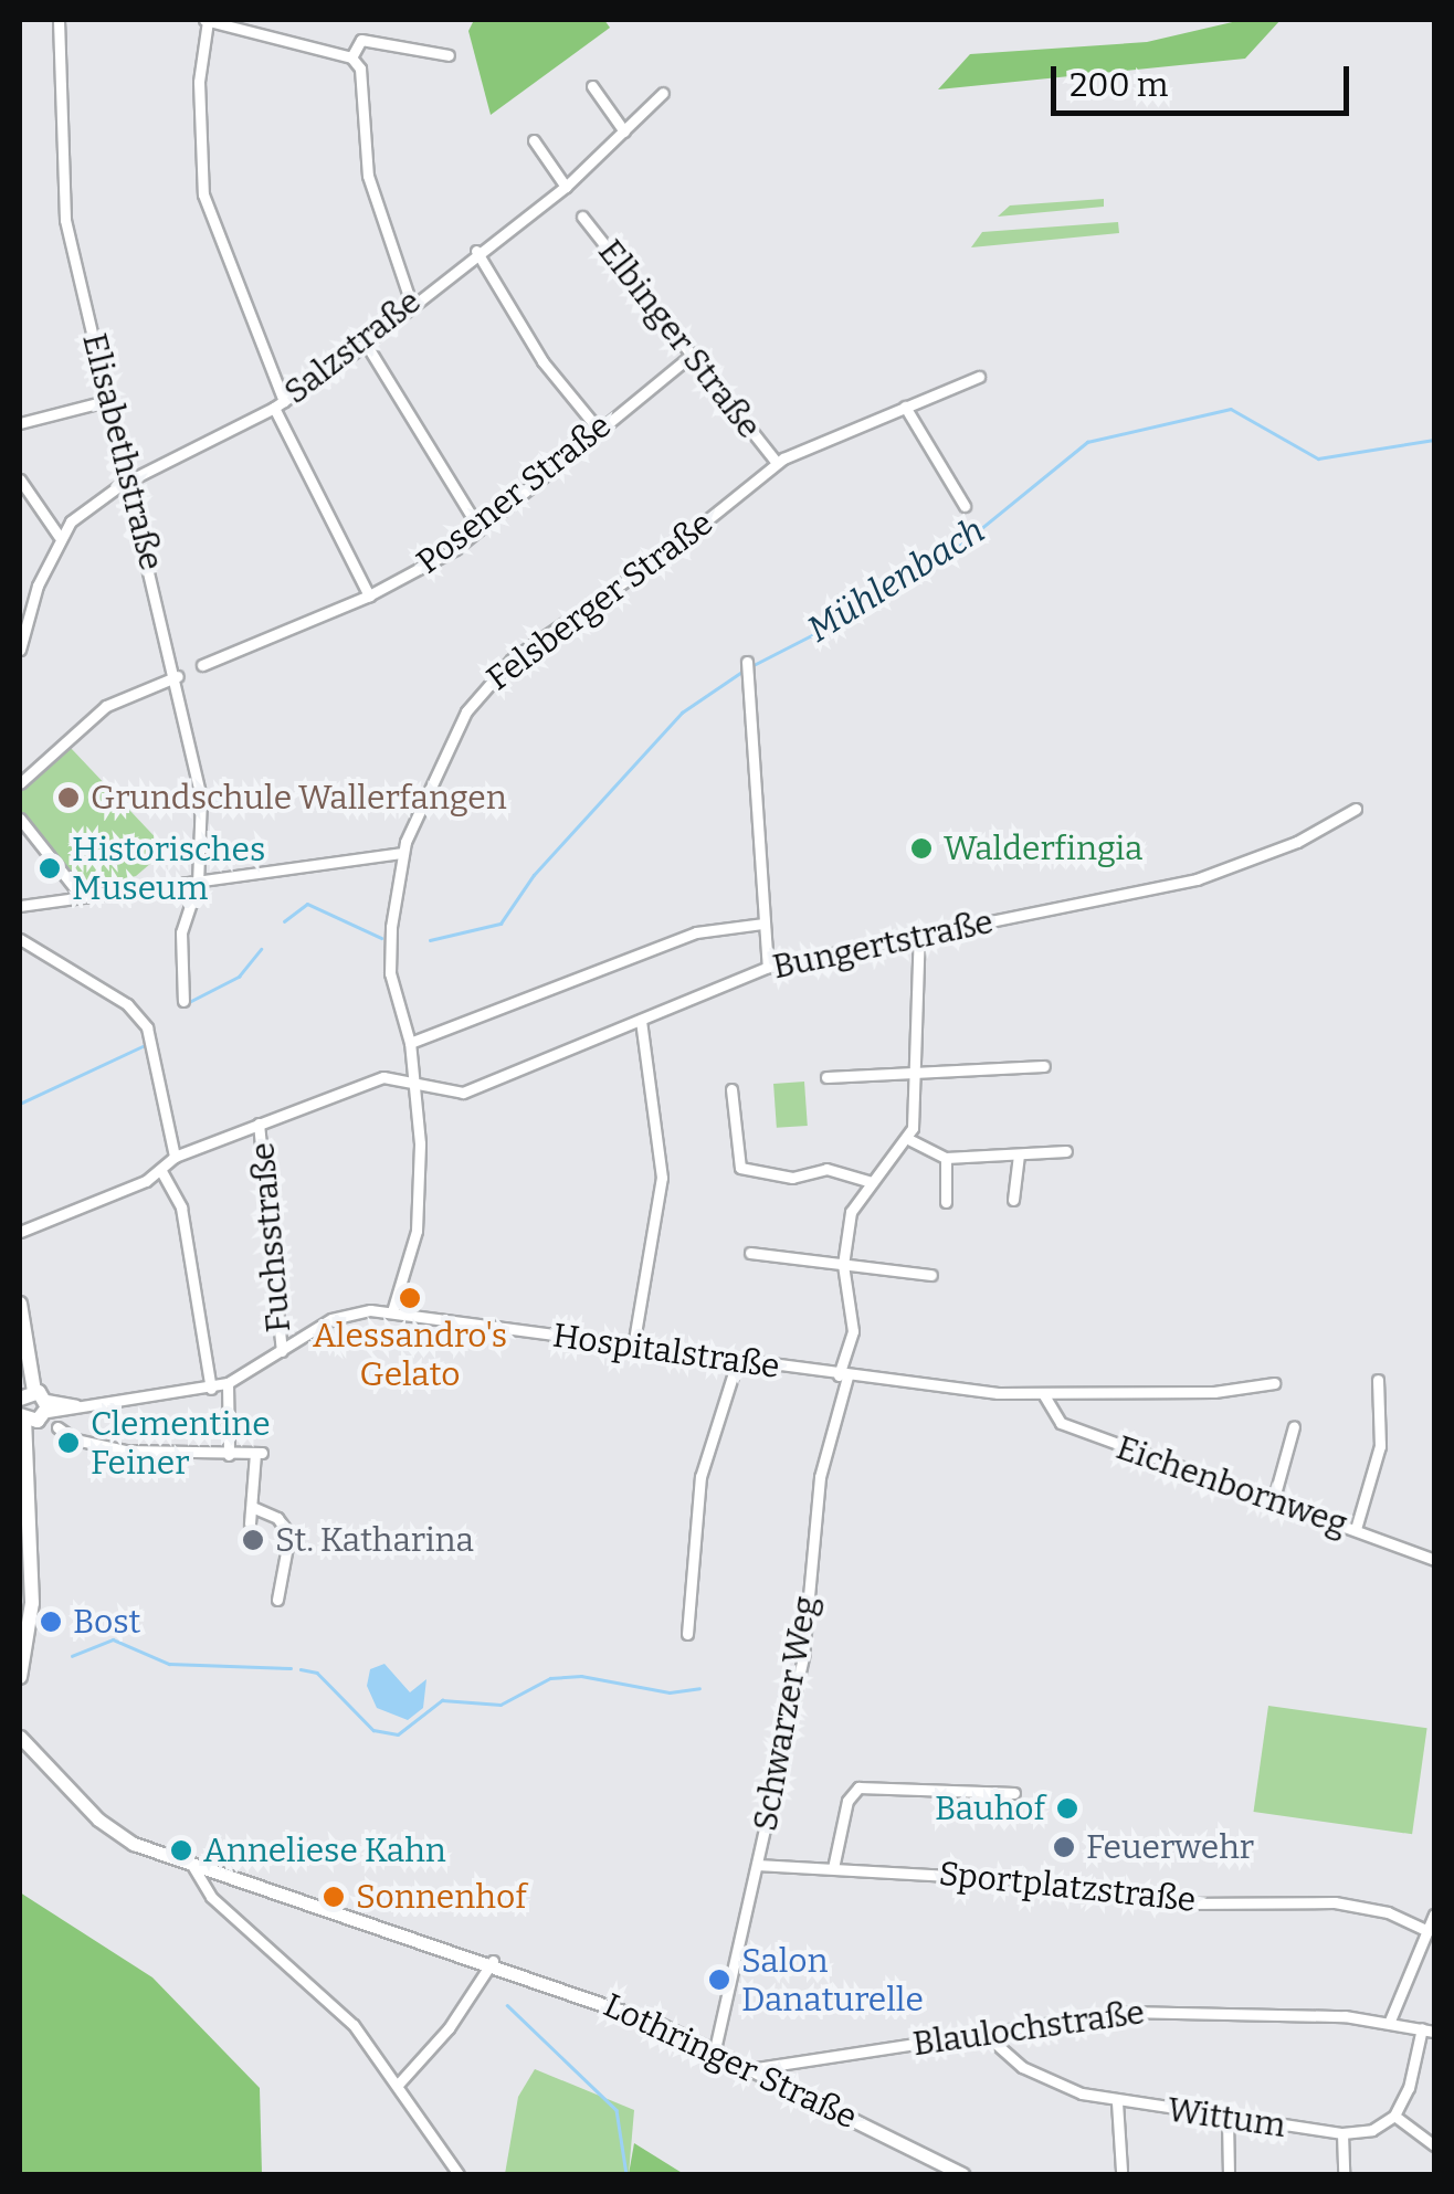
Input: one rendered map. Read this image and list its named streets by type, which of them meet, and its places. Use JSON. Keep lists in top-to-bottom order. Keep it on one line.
{"streets":{"street":["Elbinger Straße","Salzstraße","Elisabethstraße","Posener Straße","Felsberger Straße","Bungertstraße","Fuchsstraße","Hospitalstraße","Eichenbornweg","Schwarzer Weg","Sportplatzstraße","Blaulochstraße","Lothringer Straße","Wittum"]},"crossings":[["Elbinger Straße","Posener Straße"],["Elbinger Straße","Felsberger Straße"],["Salzstraße","Elisabethstraße"],["Felsberger Straße","Bungertstraße"],["Felsberger Straße","Hospitalstraße"],["Bungertstraße","Fuchsstraße"],["Fuchsstraße","Hospitalstraße"],["Hospitalstraße","Eichenbornweg"],["Hospitalstraße","Schwarzer Weg"],["Schwarzer Weg","Sportplatzstraße"],["Schwarzer Weg","Lothringer Straße"],["Blaulochstraße","Lothringer Straße"],["Blaulochstraße","Wittum"]],"water":["Mühlenbach"],"places":["Grundschule Wallerfangen","Walderfingia","Historisches Museum","Alessandro's Gelato","Clementine Feiner","St. Katharina","Bost","Bauhof","Feuerwehr","Anneliese Kahn","Sonnenhof","Salon Danaturelle"],"scale_bar":"200 m"}
